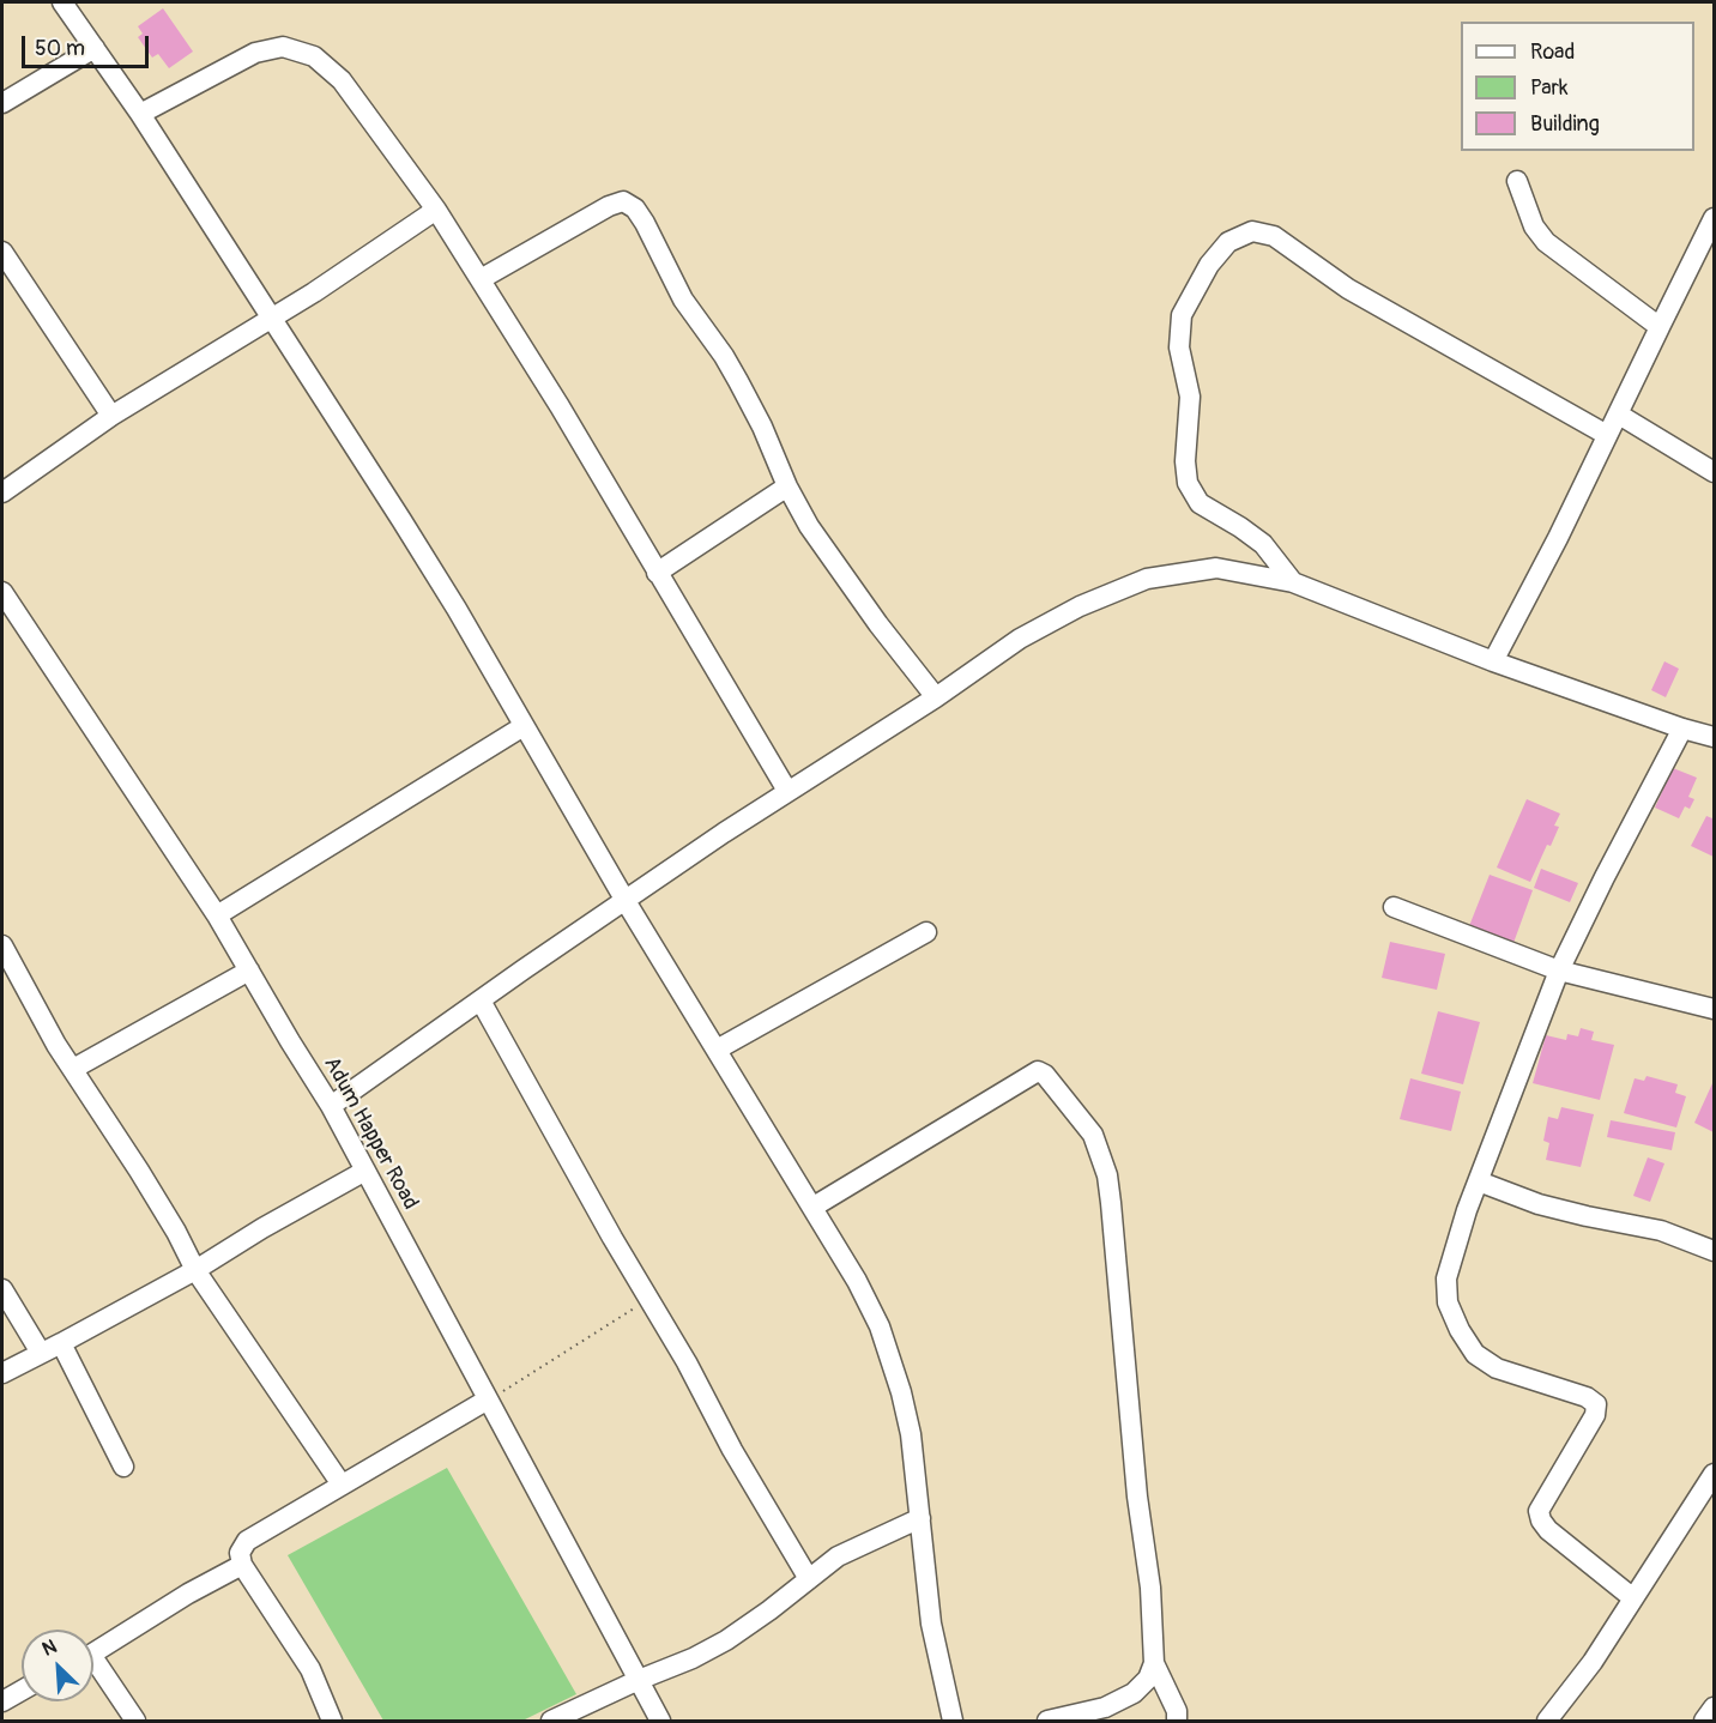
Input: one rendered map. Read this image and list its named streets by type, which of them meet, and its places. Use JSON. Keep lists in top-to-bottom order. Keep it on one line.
{"streets":{"street":["Adum Happer Road"]},"legend":["Road","Park","Building"],"scale_bar":"50 m","north":"top left"}
